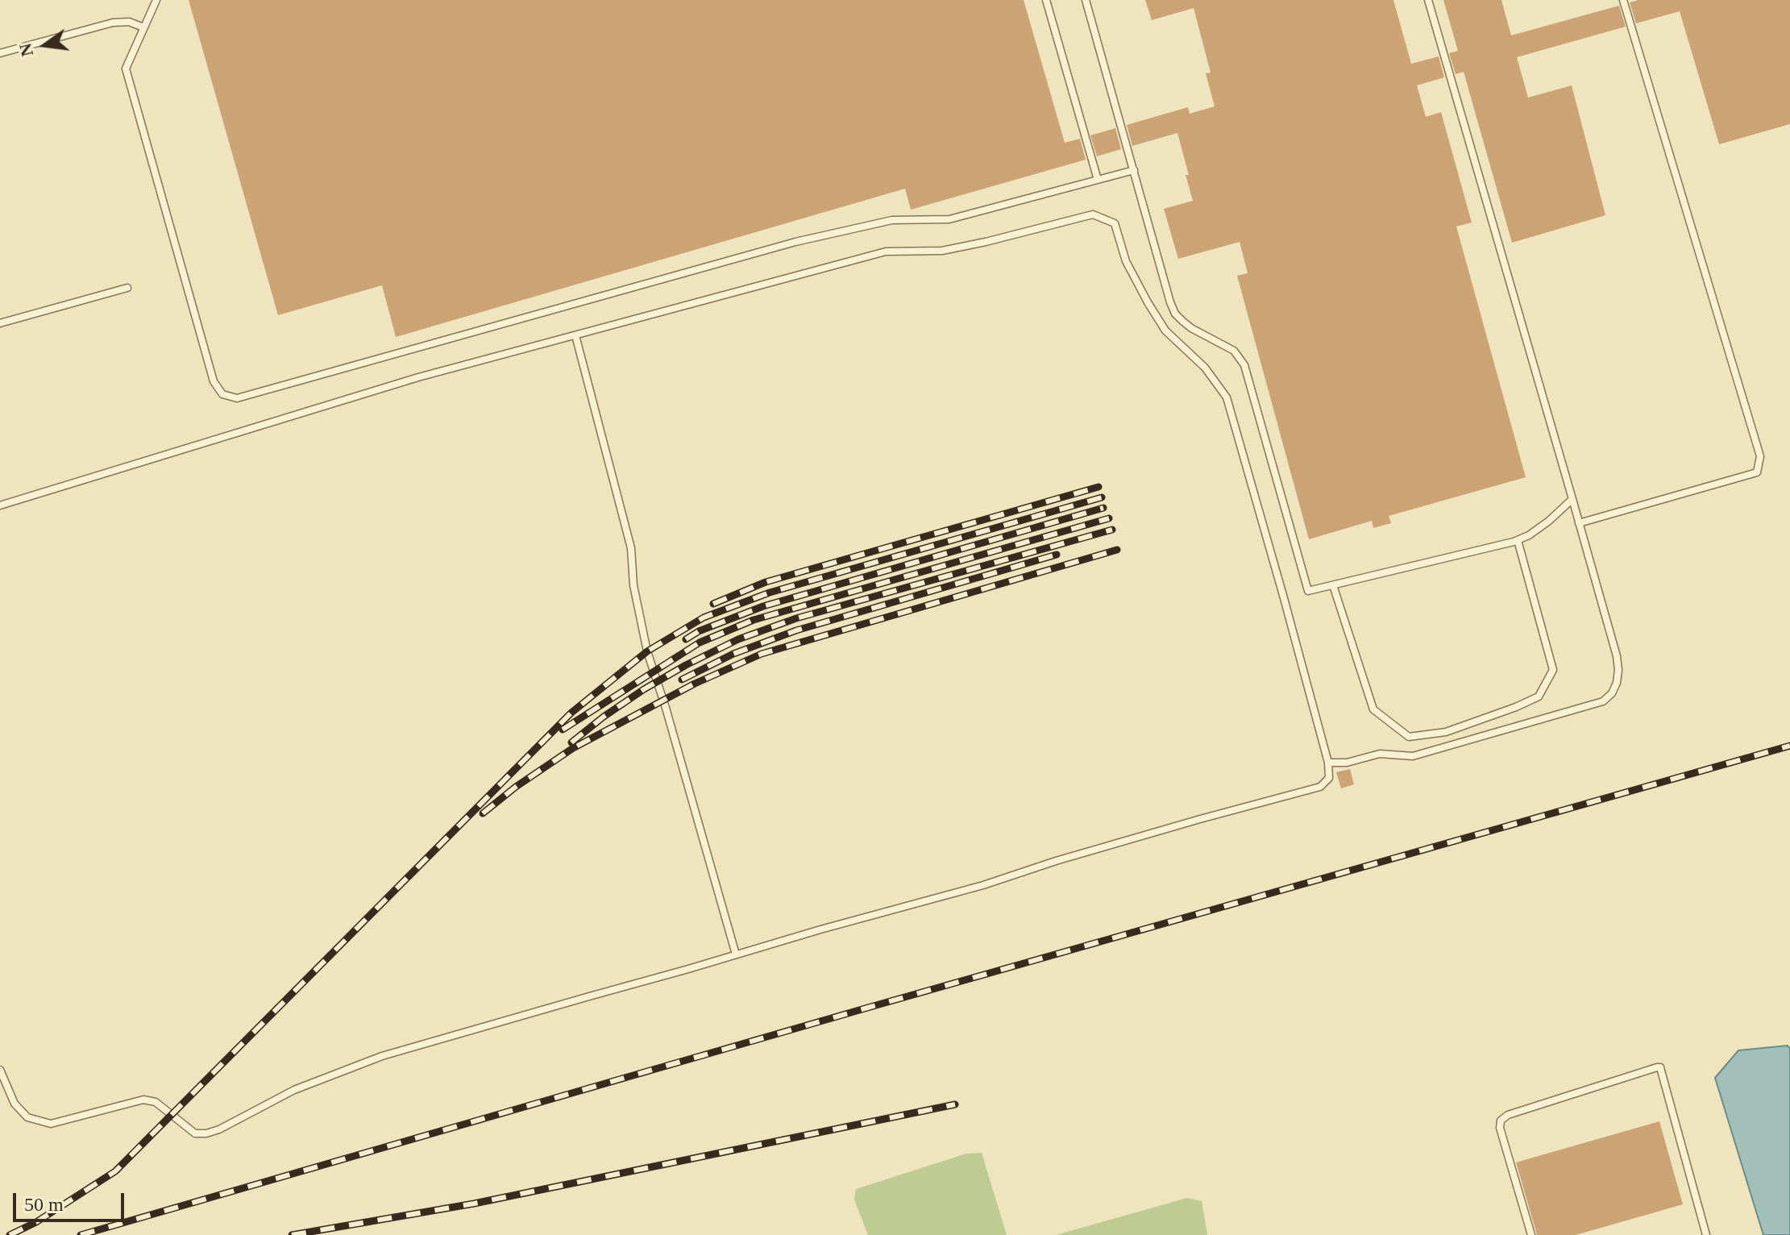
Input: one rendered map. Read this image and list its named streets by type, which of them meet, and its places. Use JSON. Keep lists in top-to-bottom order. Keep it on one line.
{"scale_bar":"50 m","north":"left"}
